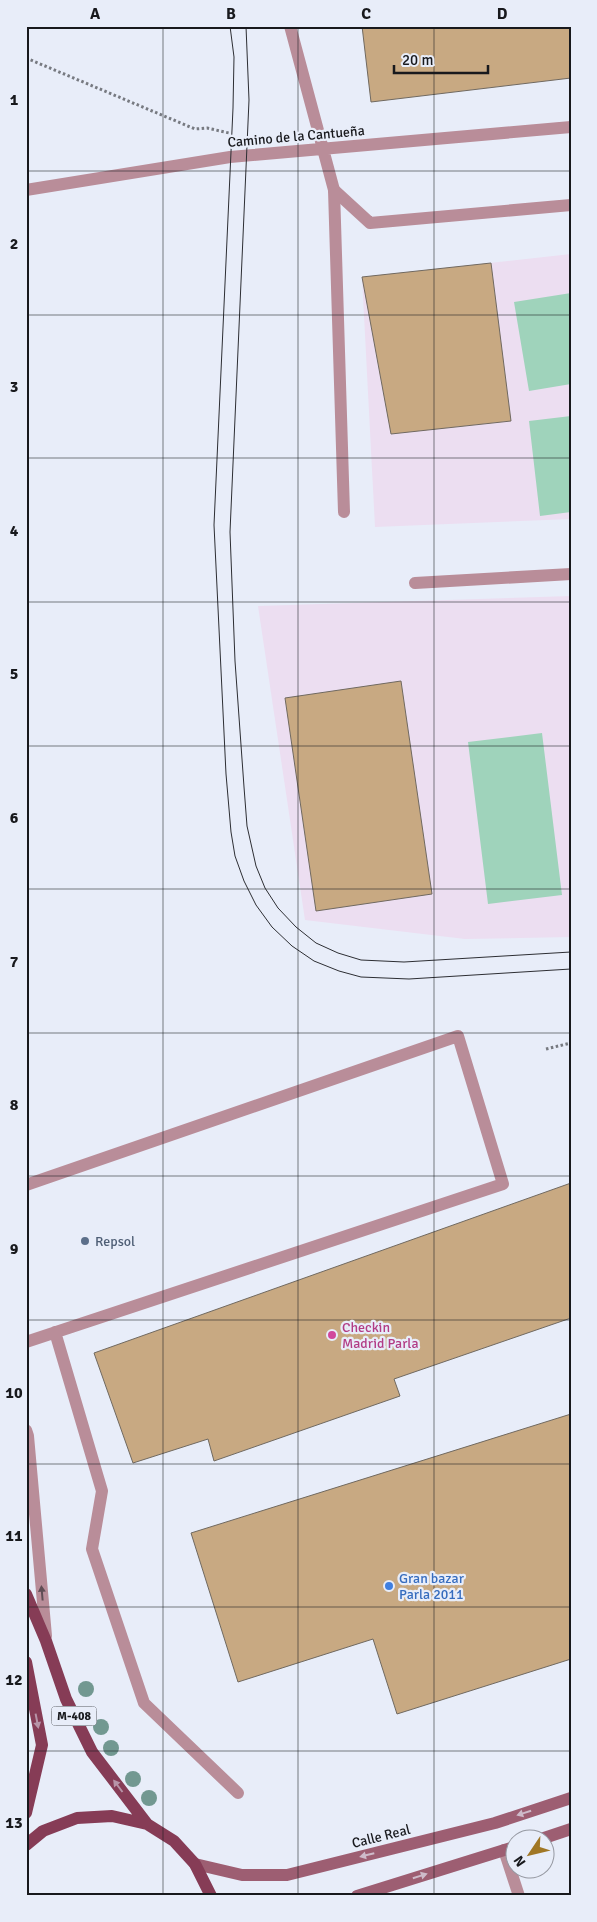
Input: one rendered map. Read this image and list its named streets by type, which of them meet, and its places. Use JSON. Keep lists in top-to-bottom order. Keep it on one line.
{"streets":{"main road":["M-408"],"street":["Camino de la Cantueña","Calle Real"]},"crossings":[["M-408","Calle Real"]],"places":["Repsol","Checkin Madrid Parla","Gran bazar Parla 2011"],"scale_bar":"20 m","north":"bottom left","grid":{"columns":["A","B","C","D"],"rows":["1","2","3","4","5","6","7","8","9","10","11","12","13"]}}
